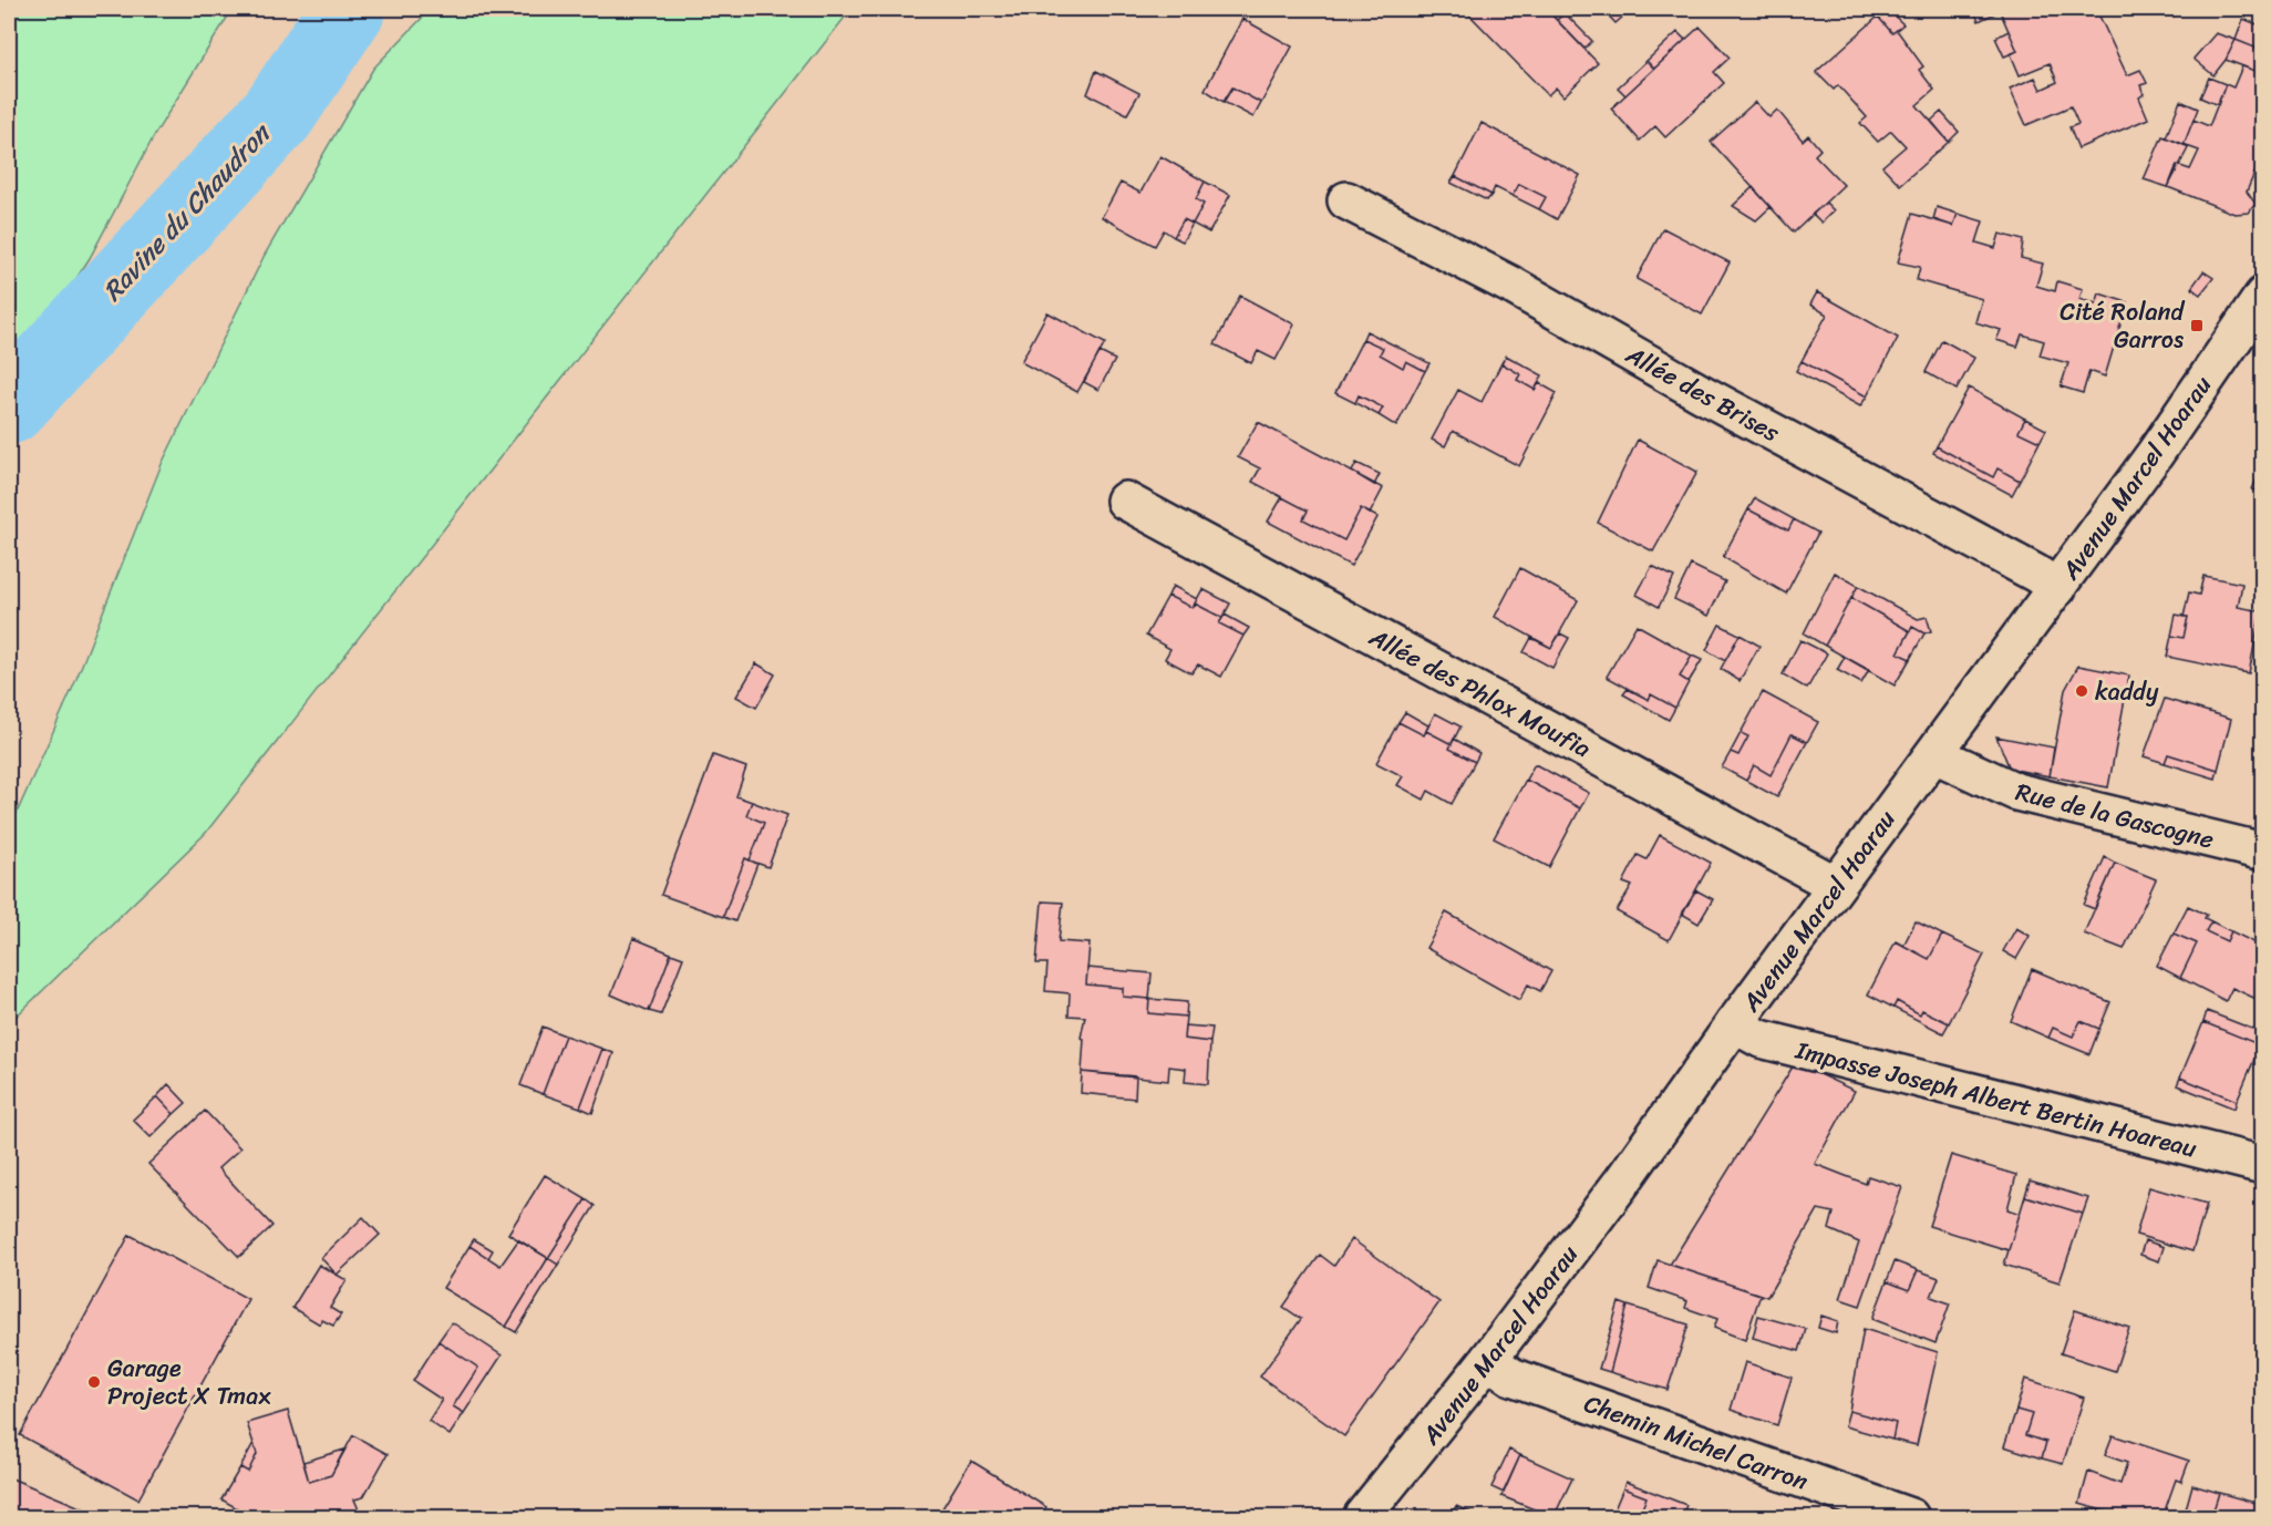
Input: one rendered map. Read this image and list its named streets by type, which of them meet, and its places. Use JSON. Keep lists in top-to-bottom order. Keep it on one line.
{"streets":{"street":["Allée des Brises","Avenue Marcel Hoarau","Allée des Phlox Moufia","Rue de la Gascogne","Impasse Joseph Albert Bertin Hoareau","Chemin Michel Carron"]},"crossings":[["Allée des Brises","Avenue Marcel Hoarau"],["Avenue Marcel Hoarau","Allée des Phlox Moufia"],["Avenue Marcel Hoarau","Rue de la Gascogne"],["Avenue Marcel Hoarau","Impasse Joseph Albert Bertin Hoareau"],["Avenue Marcel Hoarau","Chemin Michel Carron"]],"water":["Ravine du Chaudron"],"places":{"transit":["Cité Roland Garros"],"other":["kaddy","Garage Project X Tmax"]}}
